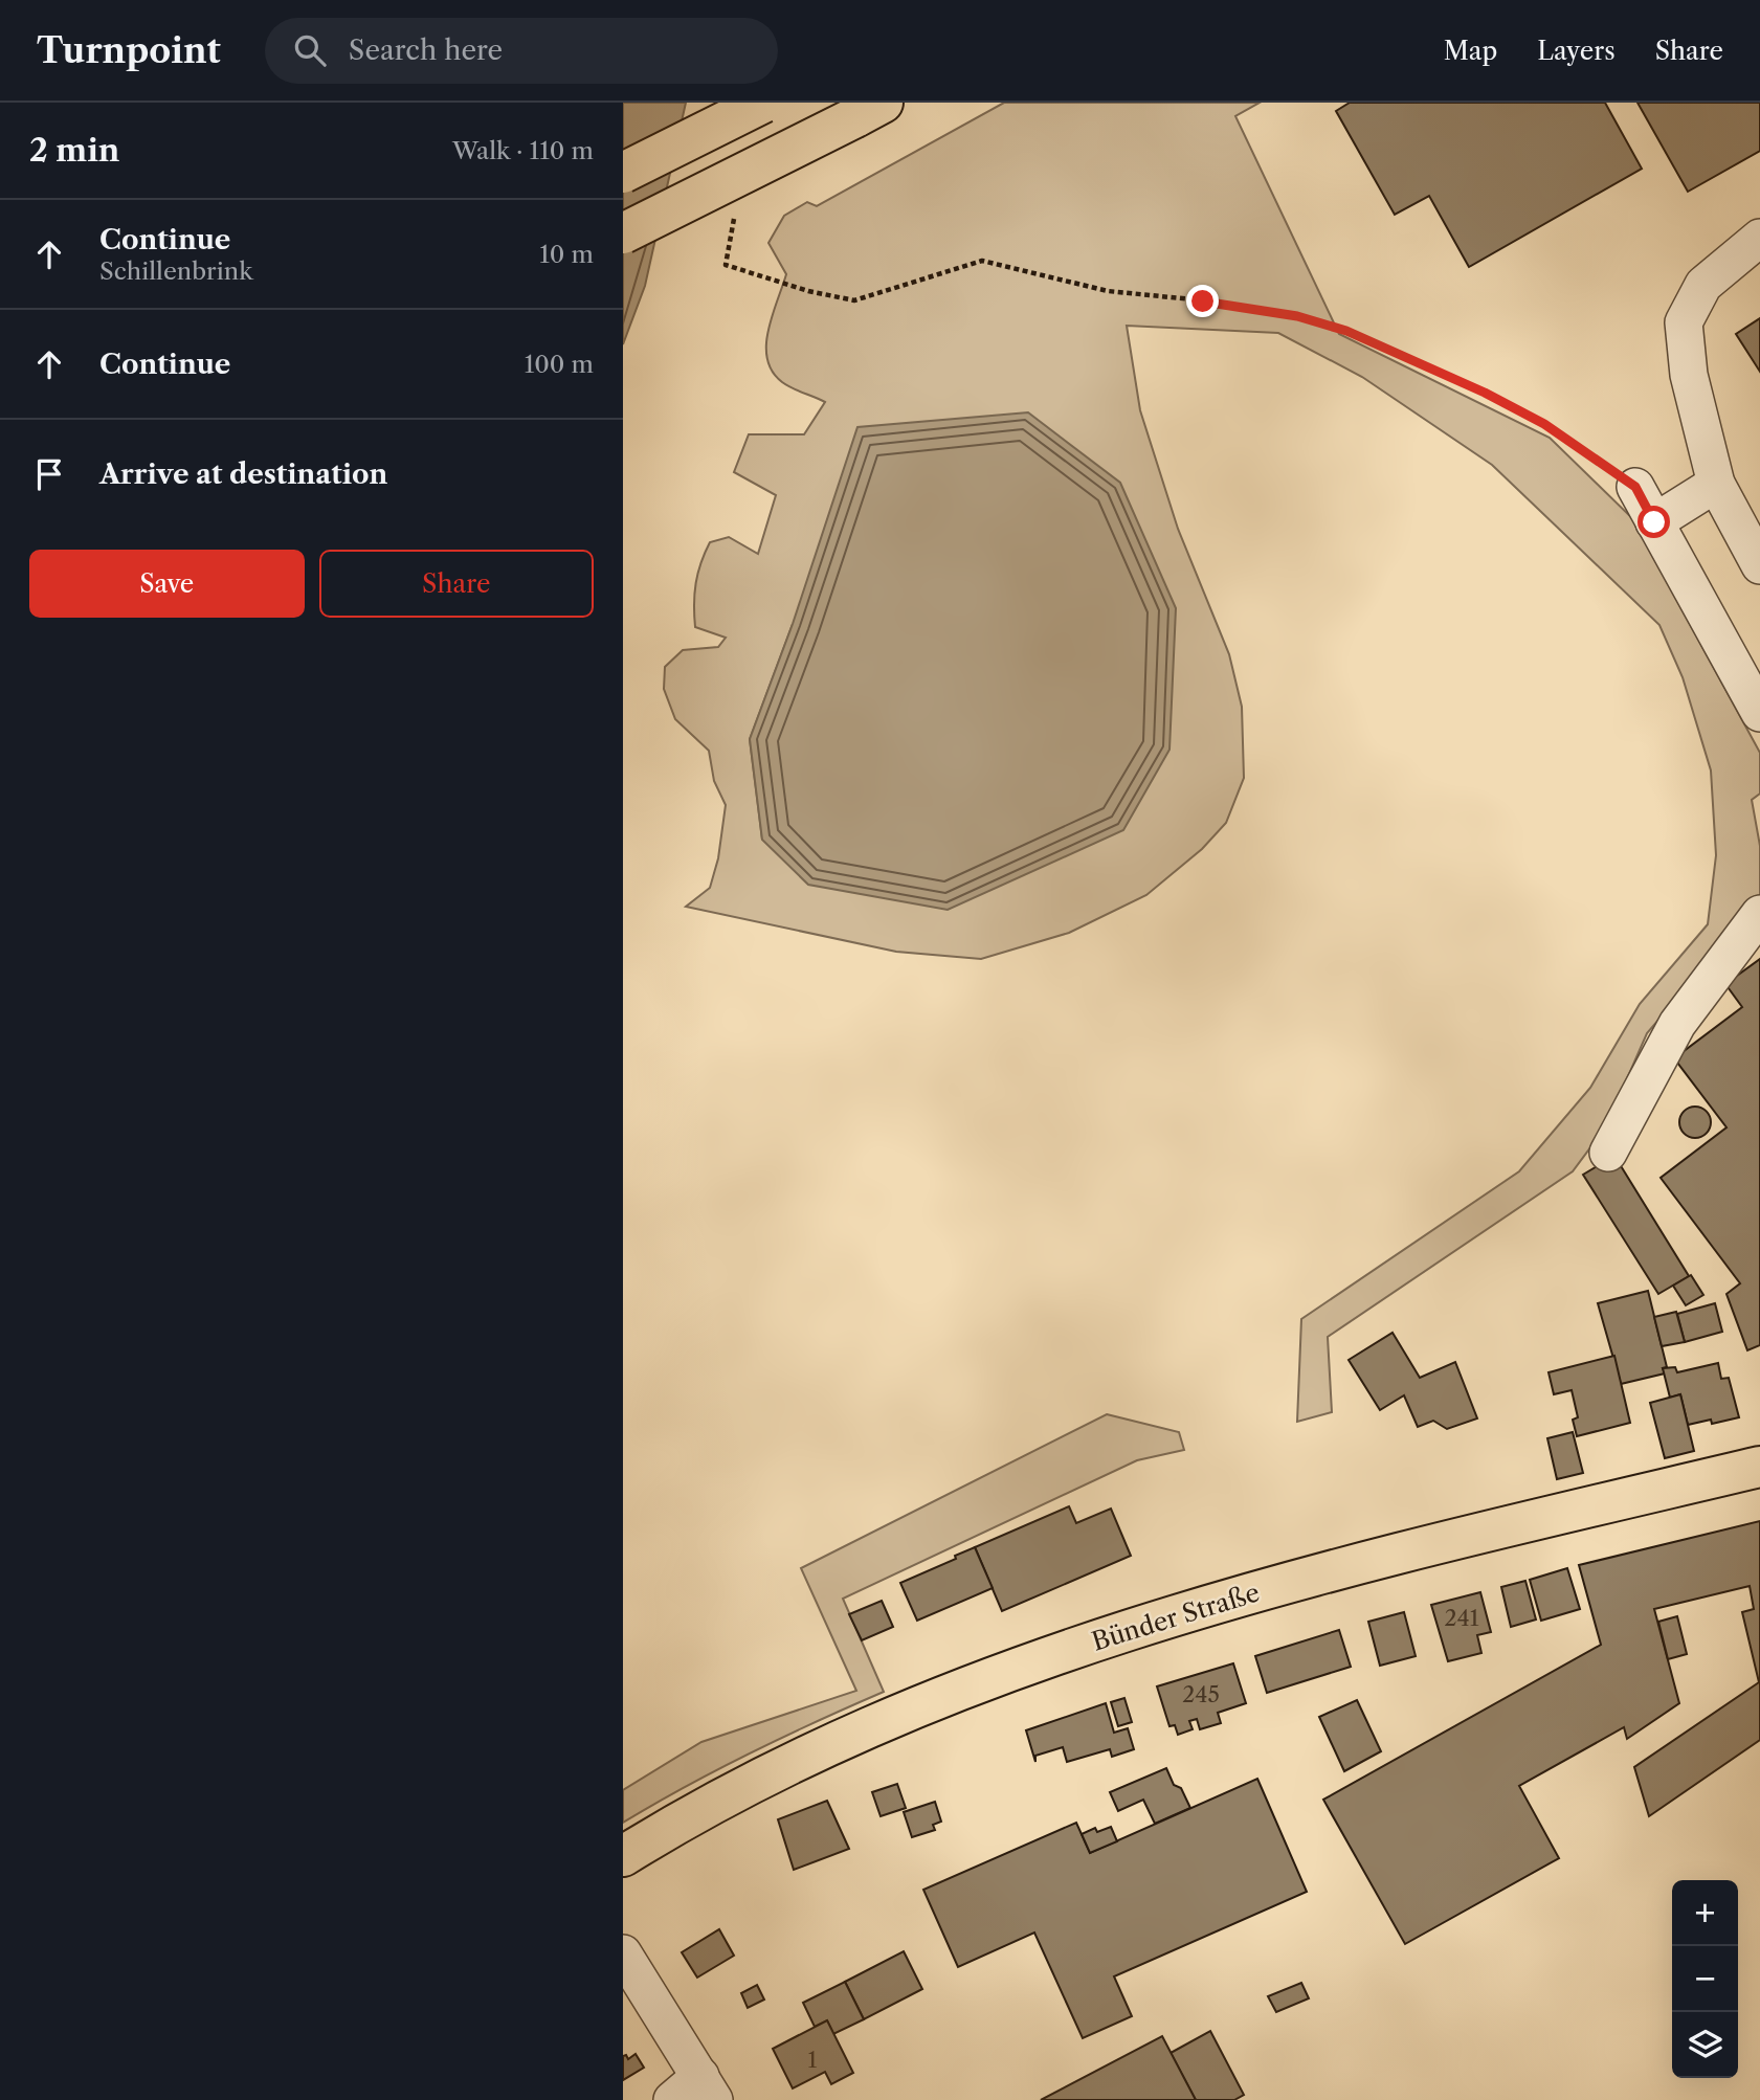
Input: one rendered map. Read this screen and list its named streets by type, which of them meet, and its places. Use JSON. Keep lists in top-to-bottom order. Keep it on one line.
{"streets":{"main road":["Bünder Straße"]},"house_numbers":["241","245","1"],"page":{"header":"Turnpoint","search":"Search here","nav":["Map","Layers","Share"],"heading":["2 min","Walk · 110 m"],"list":[["Continue","Schillenbrink","10 m"],["Continue","100 m"],"Arrive at destination"],"buttons":["Save","Share"],"map_buttons":["+","−"]}}
